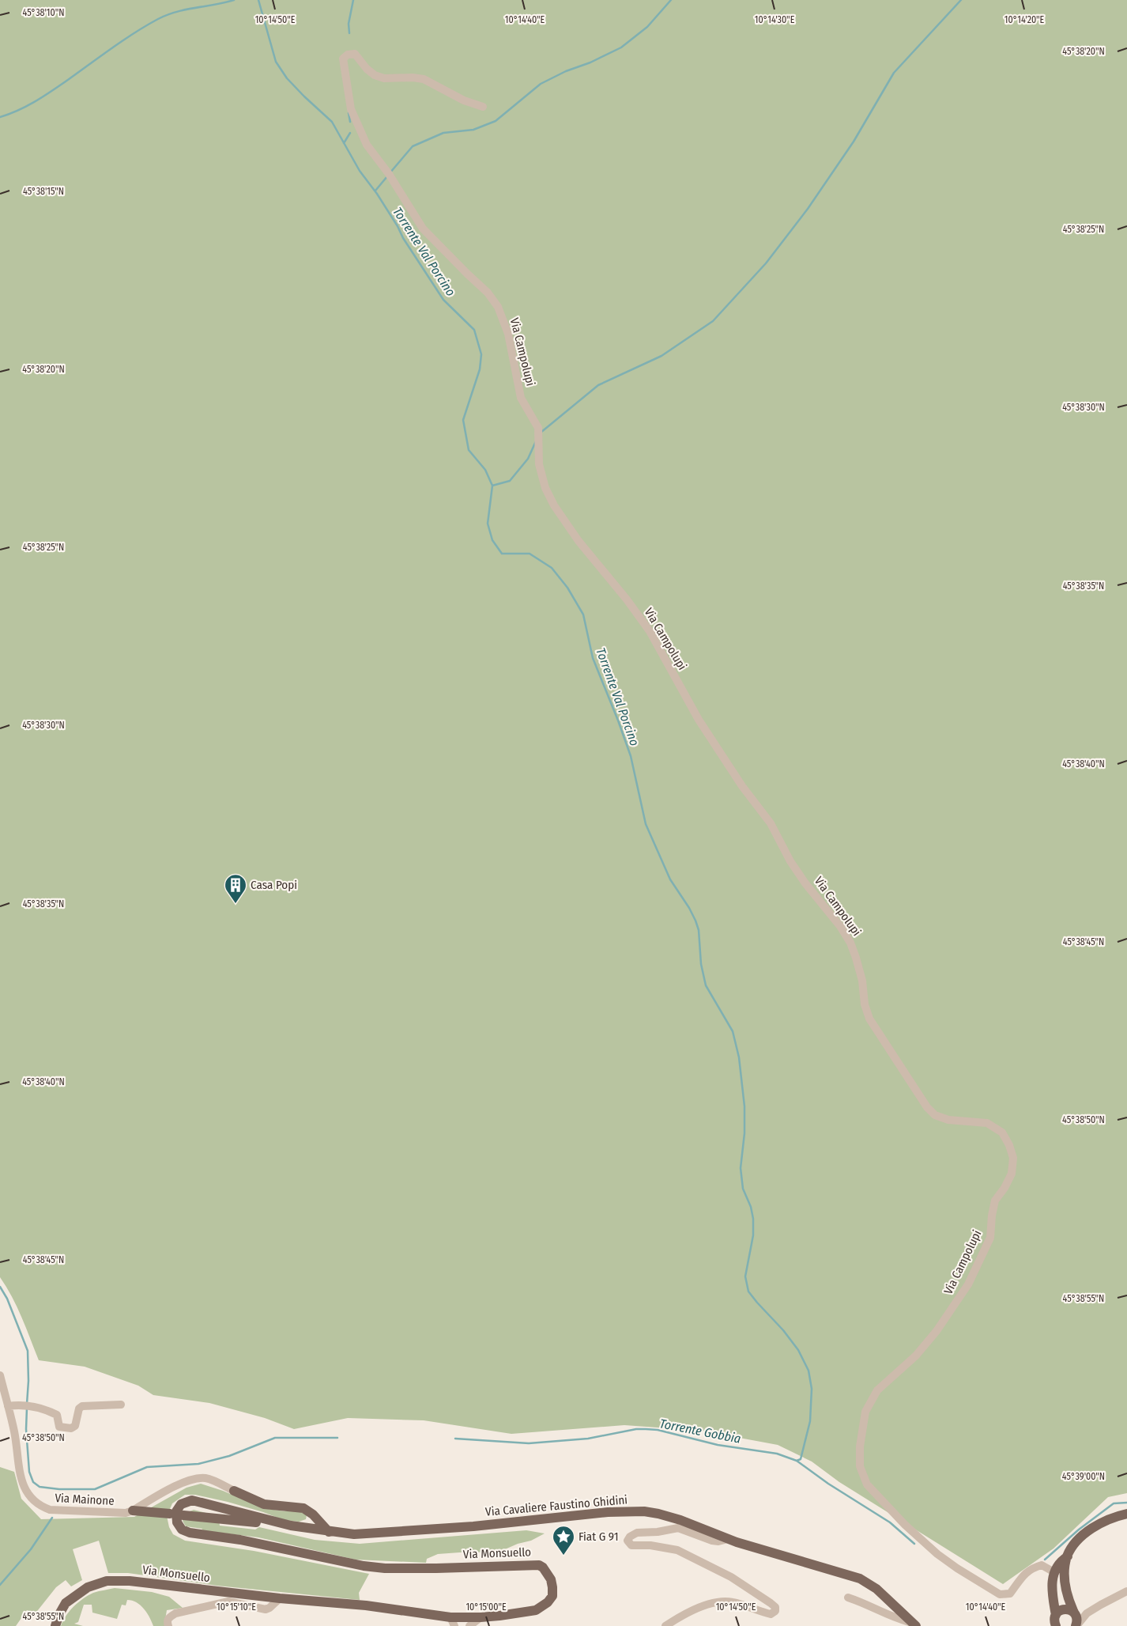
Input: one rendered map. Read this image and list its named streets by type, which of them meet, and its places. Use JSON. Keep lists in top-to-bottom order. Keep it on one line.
{"streets":{"main road":["Via Cavaliere Faustino Ghidini","Via Monsuello"],"street":["Via Campolupi","Via Mainone"]},"crossings":[["Via Cavaliere Faustino Ghidini","Via Monsuello"]],"water":["Torrente Val Porcino","Torrente Gobbia"],"places":{"building":["Casa Popi"],"place":["Fiat G 91"]},"coordinates":["45°38'10\"N","10°14'50\"E","10°14'40\"E","10°14'30\"E","10°14'20\"E","45°38'20\"N","45°38'15\"N","45°38'25\"N","45°38'30\"N","45°38'35\"N","45°38'40\"N","45°38'45\"N","45°38'50\"N","45°38'55\"N","45°39'00\"N","10°15'10\"E","10°15'00\"E"]}
